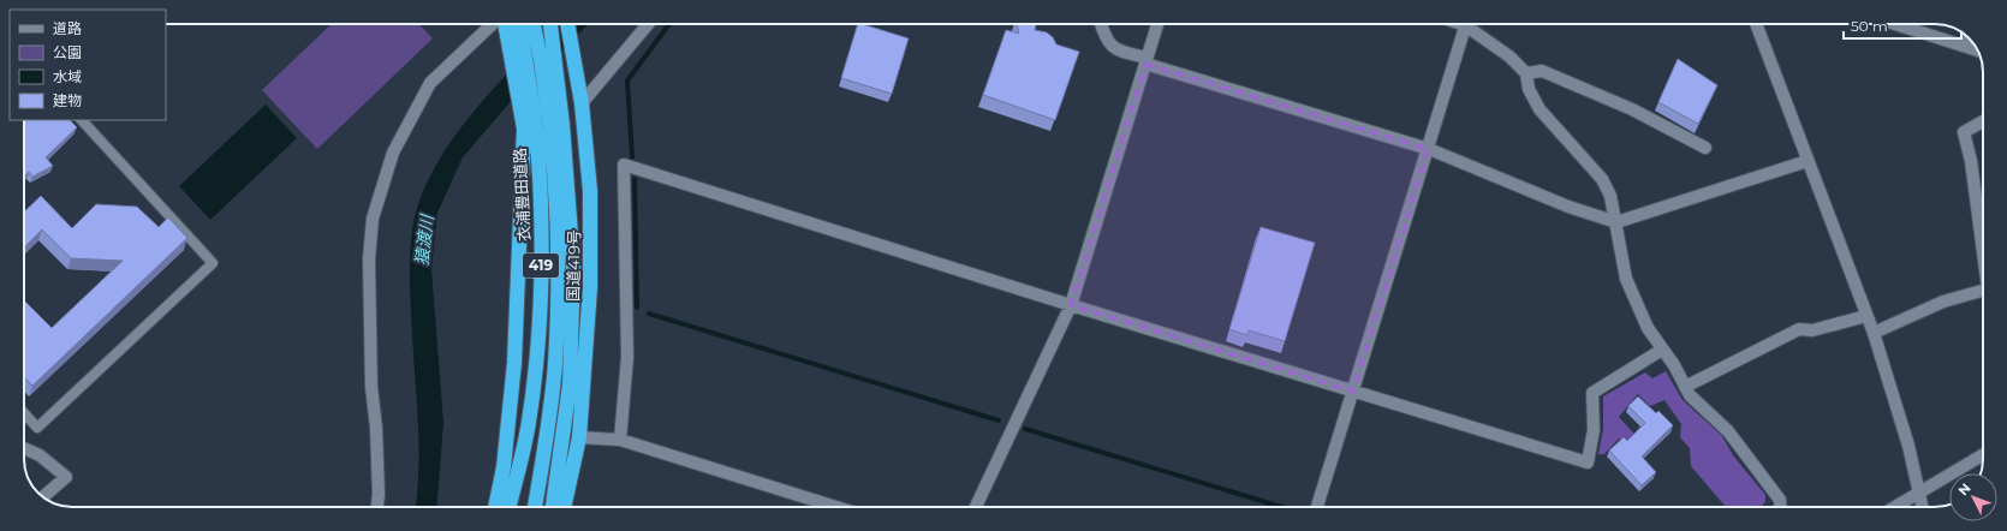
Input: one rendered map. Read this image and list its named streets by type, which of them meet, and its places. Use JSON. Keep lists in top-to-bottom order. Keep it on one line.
{"streets":{"highway":["衣浦豊田道路","419","国道419号"]},"water":["猿渡川"],"legend":["道路","公園","水域","建物"],"scale_bar":"50 m","north":"top left"}
